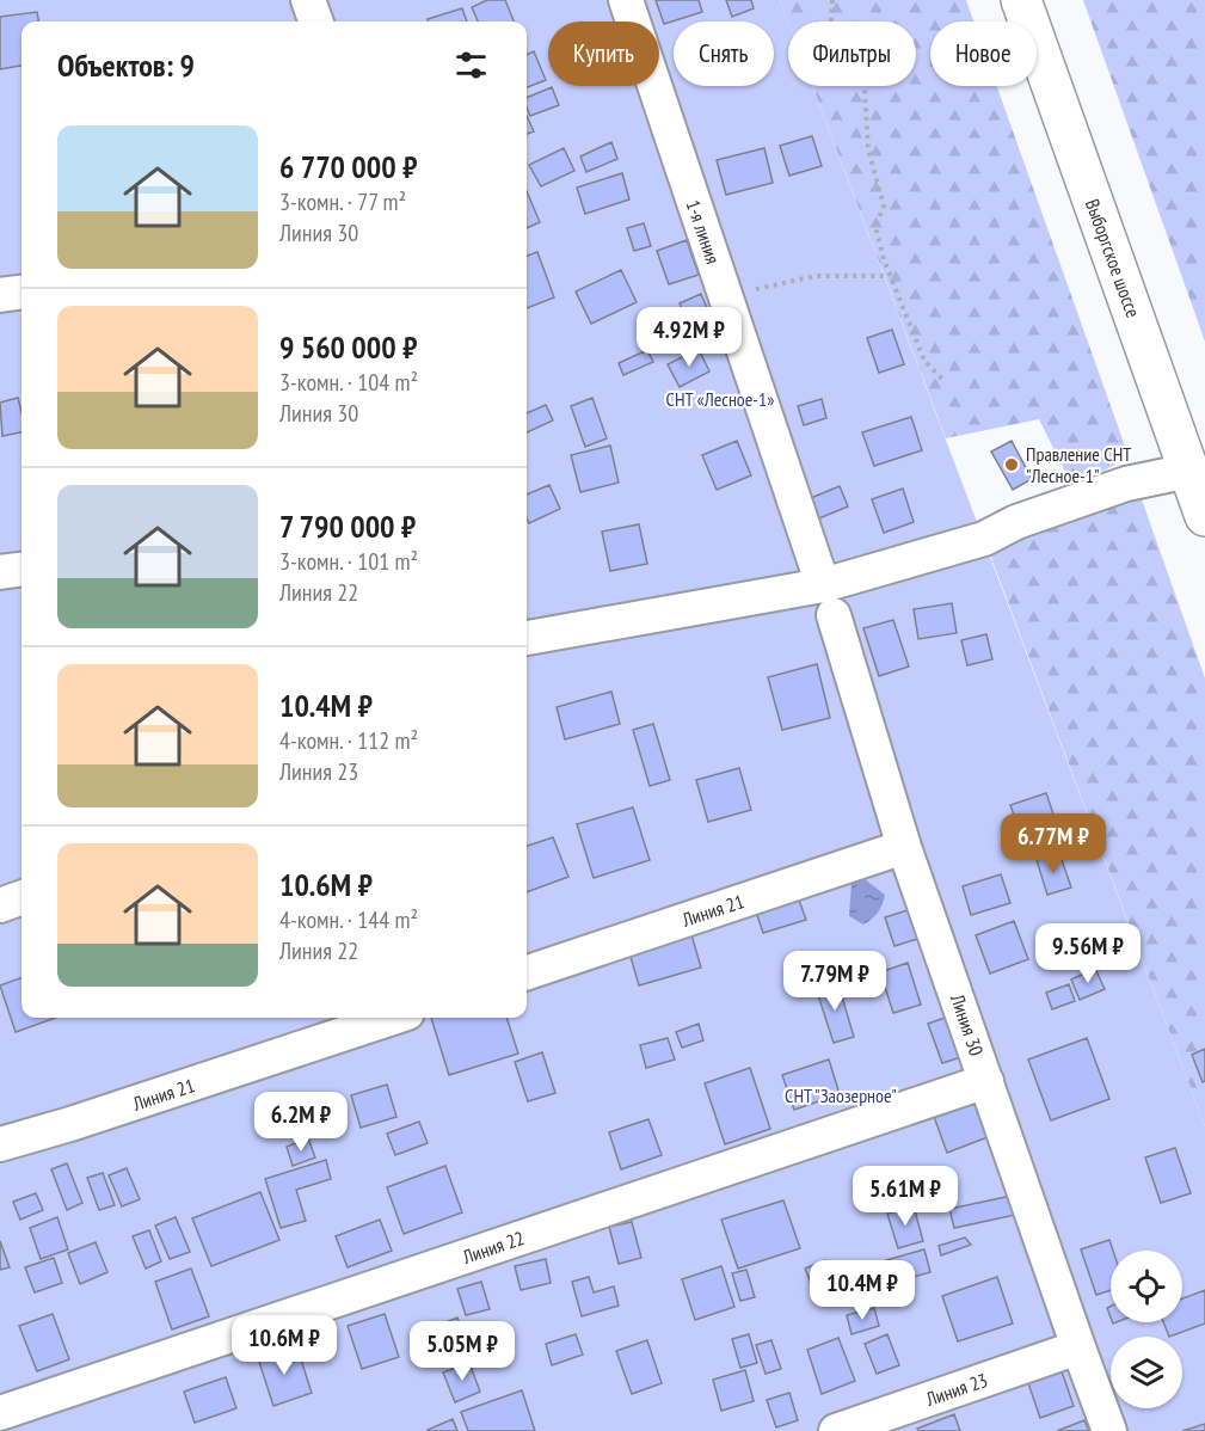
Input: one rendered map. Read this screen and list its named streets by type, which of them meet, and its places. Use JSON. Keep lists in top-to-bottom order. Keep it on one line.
{"streets":{"main road":["Выборгское шоссе"],"street":["1-я линия","Линия 21","Линия 30","Линия 22","Линия 23"]},"crossings":[["1-я линия","Линия 30"],["Линия 21","Линия 30"],["Линия 30","Линия 22"],["Линия 30","Линия 23"]],"parks":["СНТ «Лесное-1»","СНТ \"Заозерное\""],"places":["Правление СНТ \"Лесное-1\""],"page":{"chip":["Купить","Снять","Фильтры","Новое"],"heading":"Объектов: 9","list":[{"name":"6 770 000 ₽","note":"3-комн. · 77 m² · Линия 30"},{"name":"9 560 000 ₽","note":"3-комн. · 104 m² · Линия 30"},{"name":"7 790 000 ₽","note":"3-комн. · 101 m² · Линия 22"},{"name":"10.4M ₽","note":"4-комн. · 112 m² · Линия 23"},{"name":"10.6M ₽","note":"4-комн. · 144 m² · Линия 22"}],"price":["4.92M ₽","6.77M ₽","9.56M ₽","7.79M ₽","6.2M ₽","5.61M ₽","10.4M ₽","10.6M ₽","5.05M ₽"]}}
